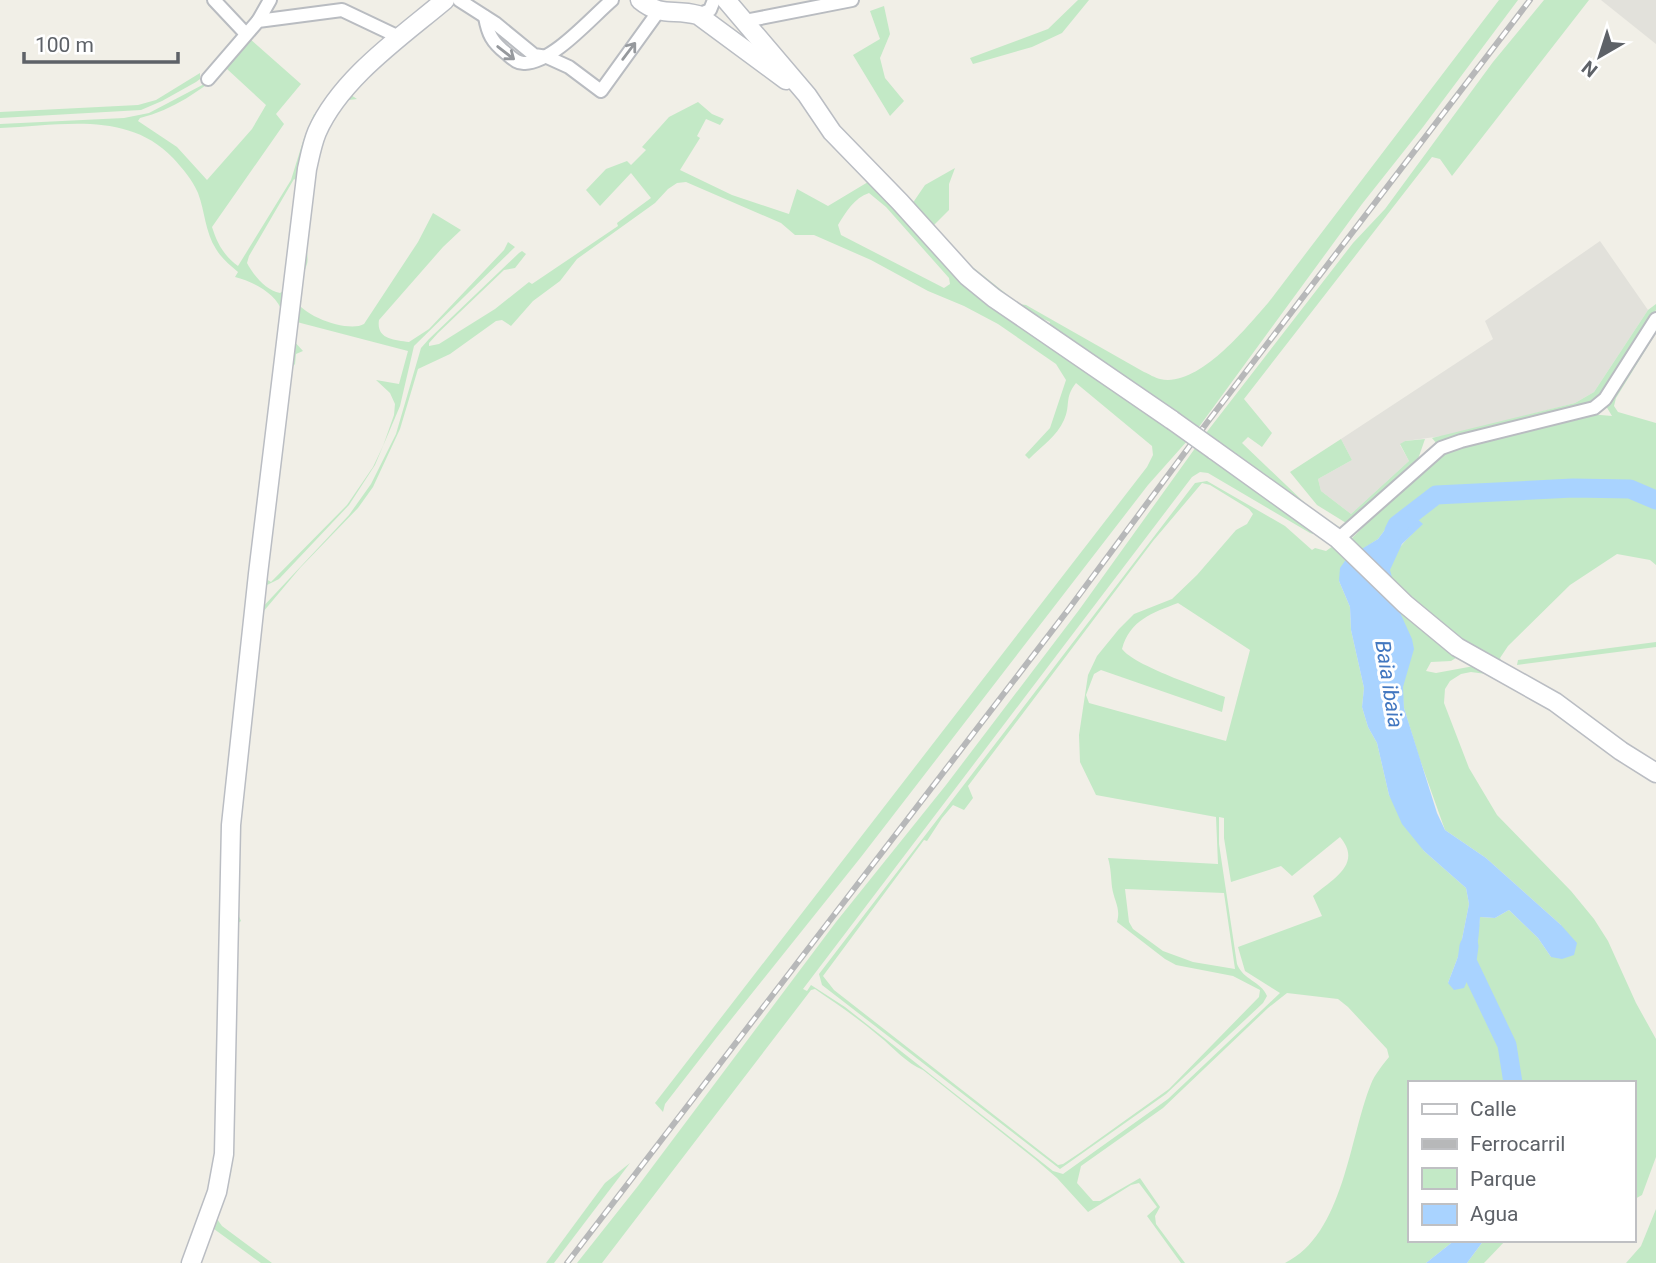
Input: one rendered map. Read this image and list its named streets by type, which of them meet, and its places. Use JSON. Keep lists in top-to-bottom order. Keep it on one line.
{"water":["Baia ibaia"],"legend":["Calle","Ferrocarril","Parque","Agua"],"scale_bar":"100 m","north":"bottom left"}
